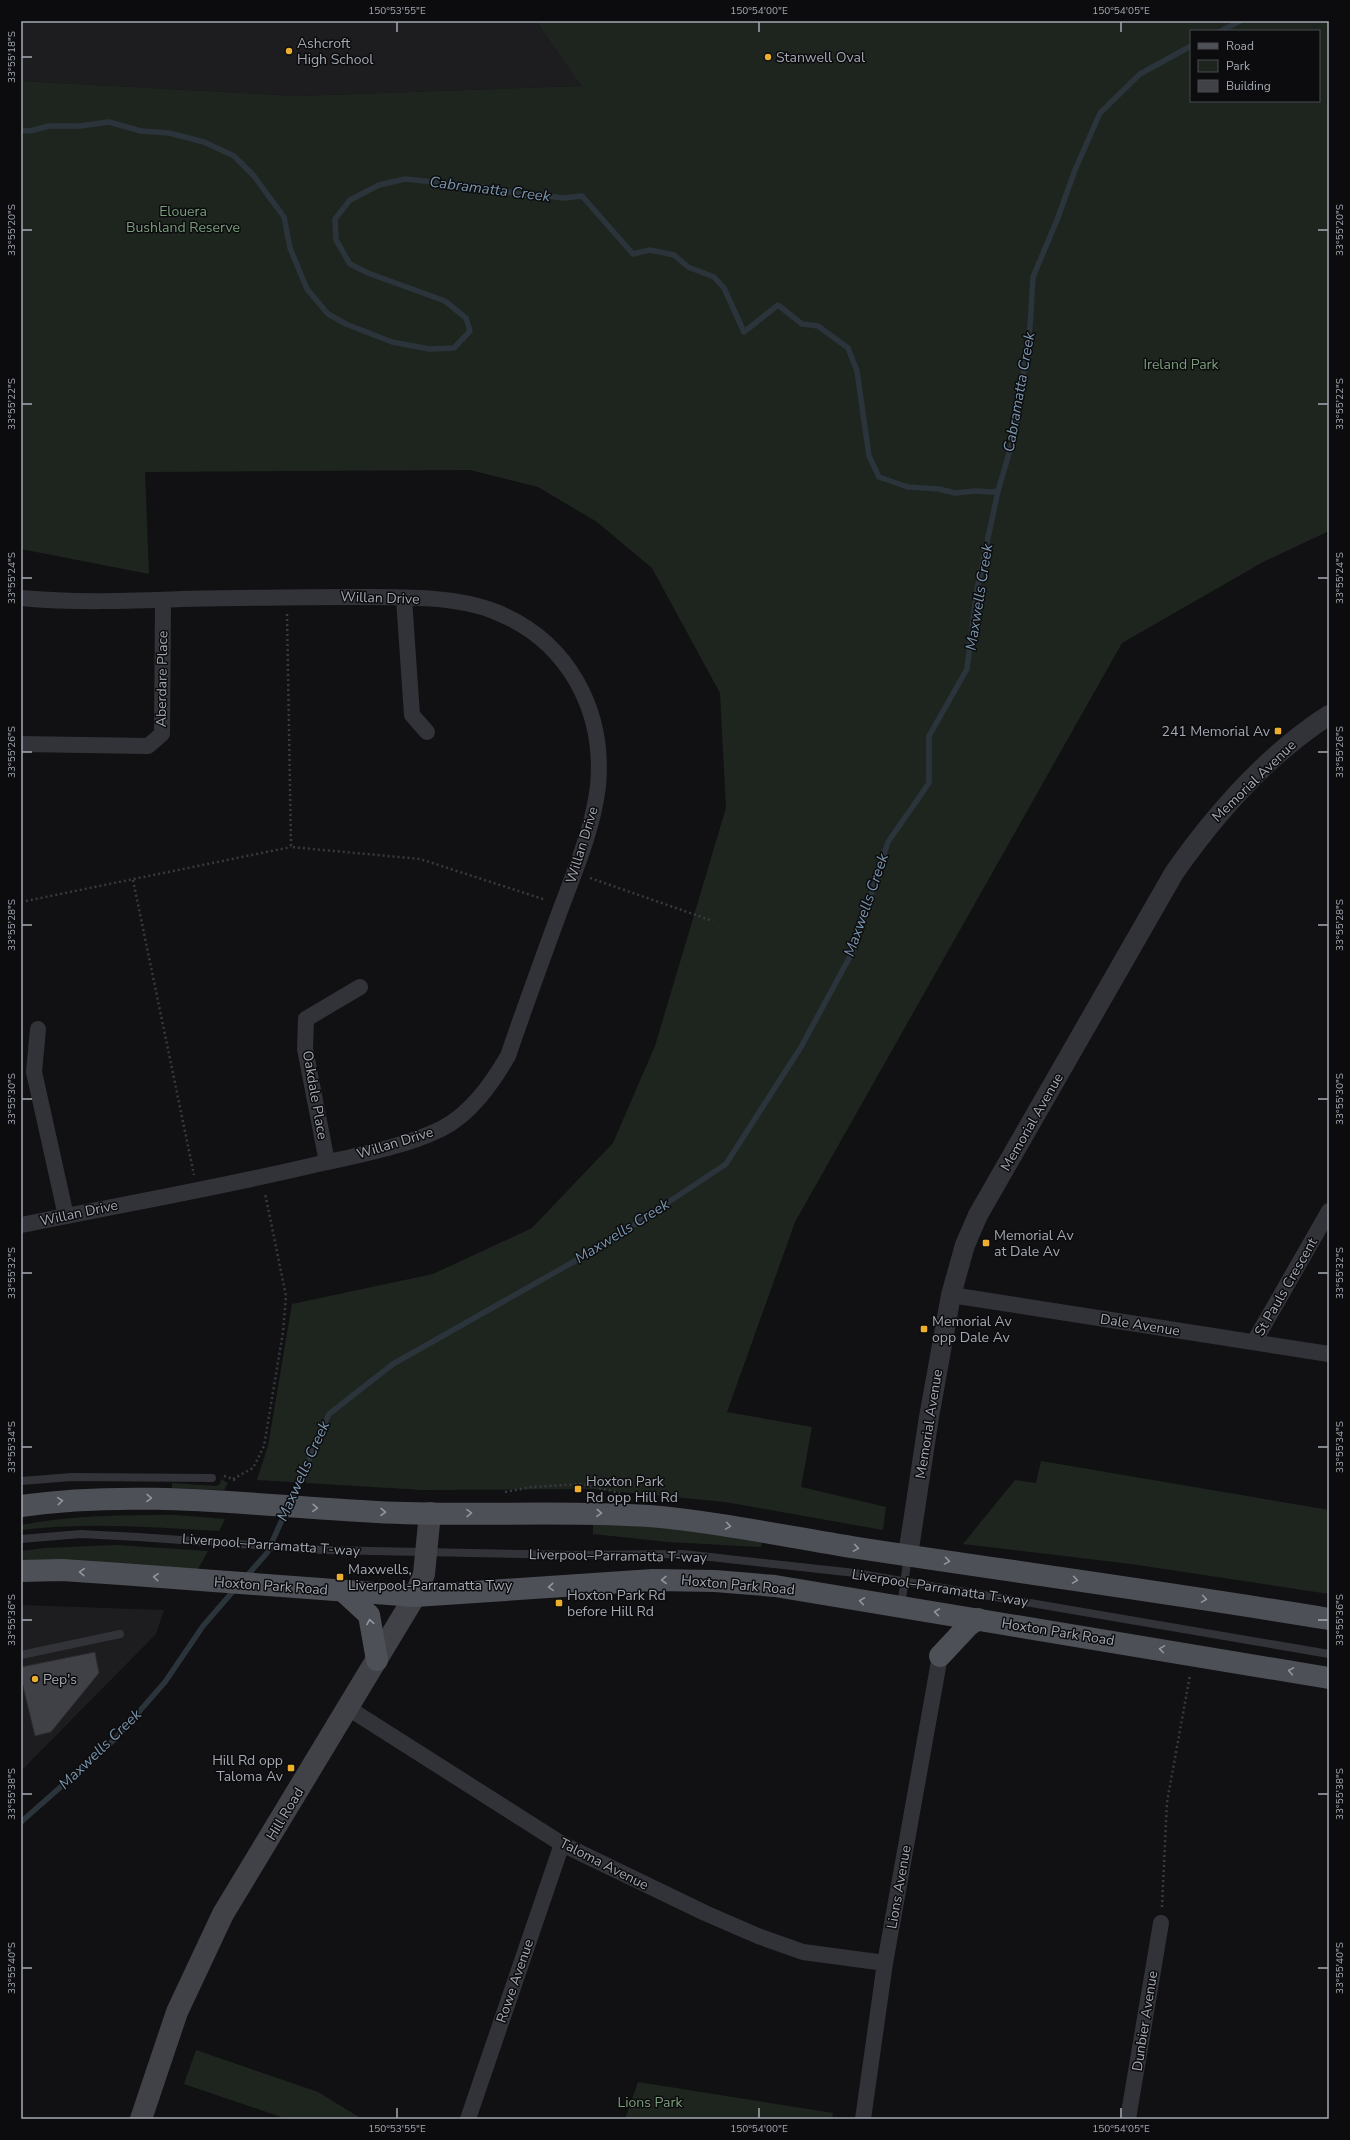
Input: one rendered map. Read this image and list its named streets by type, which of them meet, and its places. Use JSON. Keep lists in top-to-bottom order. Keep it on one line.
{"streets":{"main road":["Hoxton Park Road","Hill Road"],"street":["Willan Drive","Aberdare Place","Memorial Avenue","Oakdale Place","St Pauls Crescent","Dale Avenue","Taloma Avenue","Lions Avenue","Rowe Avenue","Dunbier Avenue"],"lane":["Liverpool–Parramatta T-way"]},"crossings":[["Willan Drive","Aberdare Place"],["Willan Drive","Oakdale Place"],["Memorial Avenue","Dale Avenue"],["Memorial Avenue","Liverpool–Parramatta T-way"],["Memorial Avenue","Hoxton Park Road"],["St Pauls Crescent","Dale Avenue"],["Liverpool–Parramatta T-way","Hill Road"],["Hoxton Park Road","Hill Road"],["Hill Road","Taloma Avenue"],["Taloma Avenue","Lions Avenue"],["Taloma Avenue","Rowe Avenue"]],"water":["Cabramatta Creek","Maxwells Creek"],"parks":["Elouera Bushland Reserve","Ireland Park","Lions Park"],"places":{"other":["Ashcroft High School","Stanwell Oval","Pep's"],"transit":["241 Memorial Av","Memorial Av at Dale Av","Memorial Av opp Dale Av","Hoxton Park Rd opp Hill Rd","Maxwells, Liverpool-Parramatta Twy","Hoxton Park Rd before Hill Rd","Hill Rd opp Taloma Av"]},"legend":["Road","Park","Building"],"coordinates":["150°53'55\"E","150°54'00\"E","150°54'05\"E","33°55'18\"S","33°55'20\"S","33°55'22\"S","33°55'24\"S","33°55'26\"S","33°55'28\"S","33°55'30\"S","33°55'32\"S","33°55'34\"S","33°55'36\"S","33°55'38\"S","33°55'40\"S"]}
